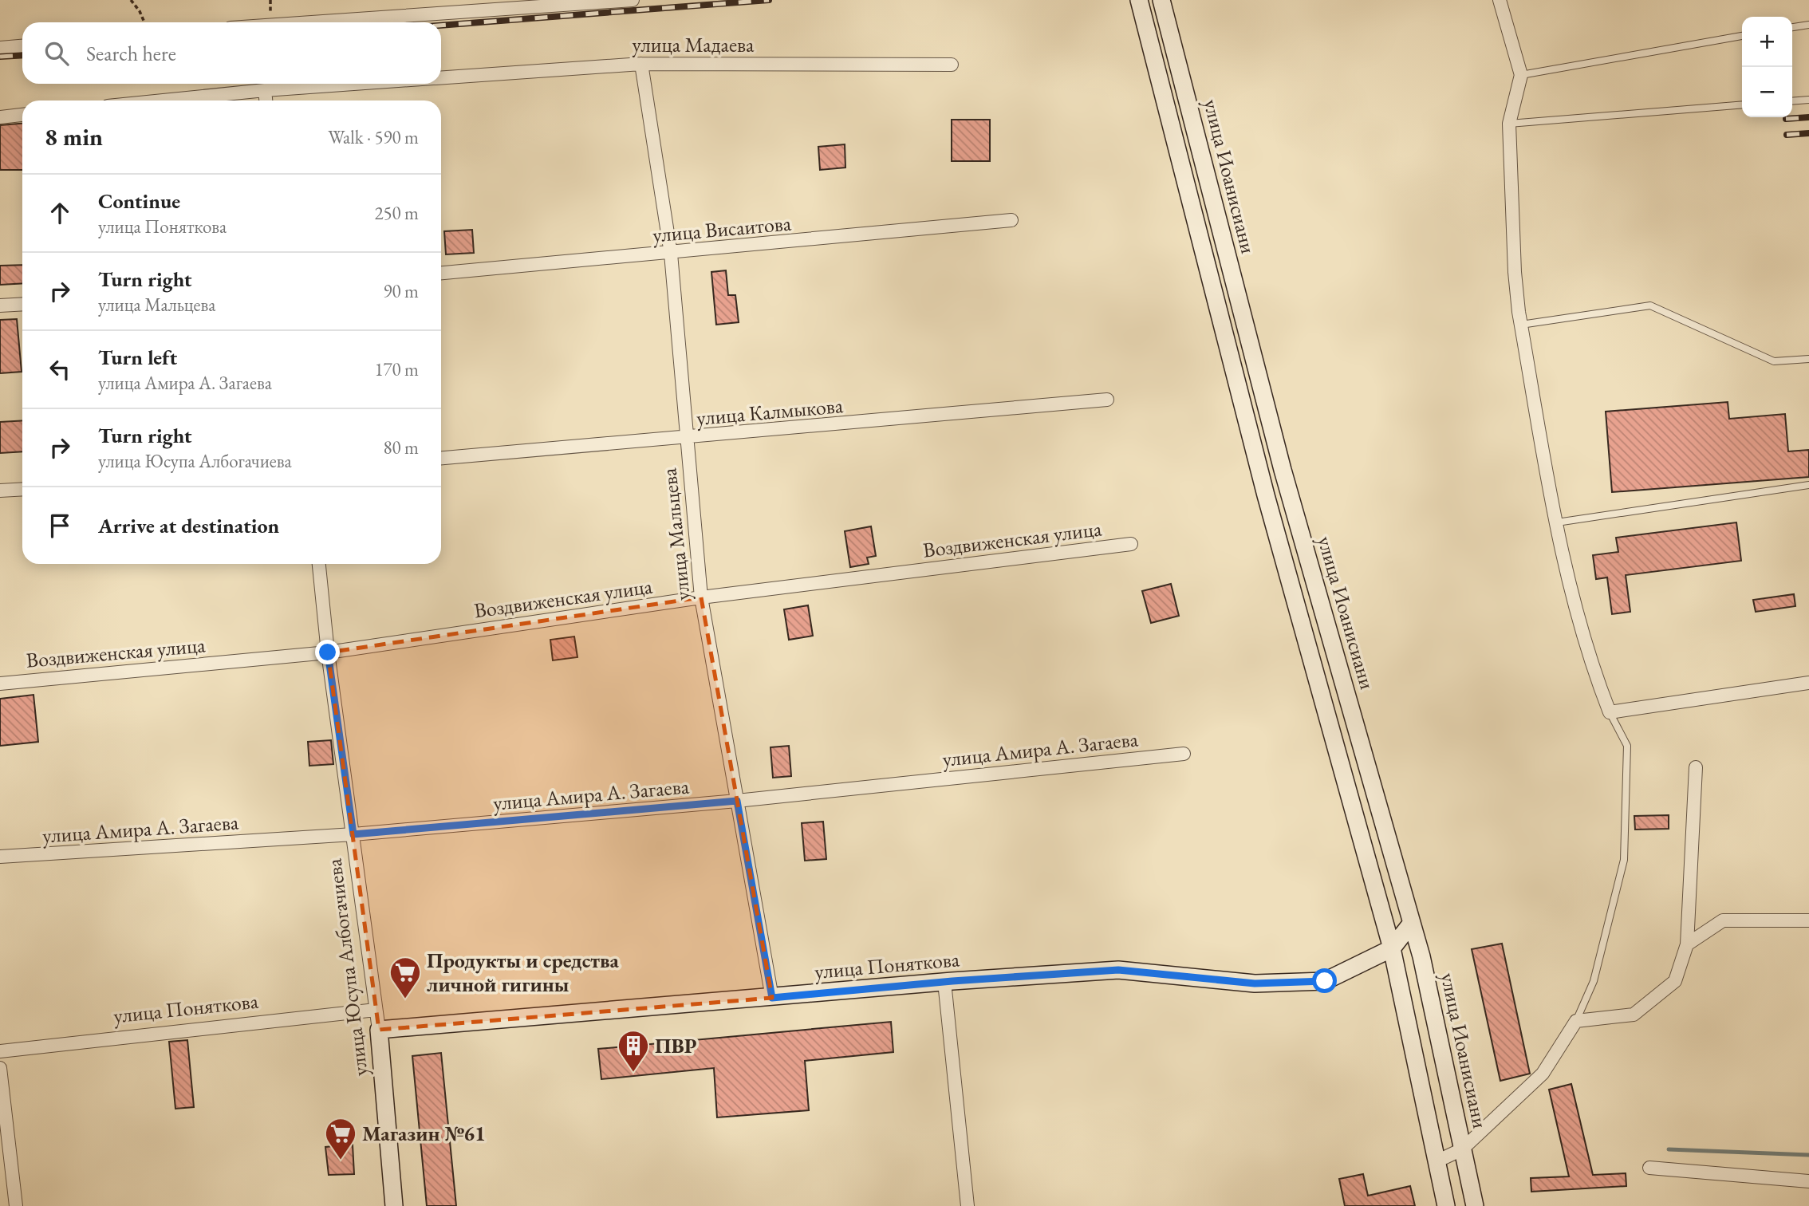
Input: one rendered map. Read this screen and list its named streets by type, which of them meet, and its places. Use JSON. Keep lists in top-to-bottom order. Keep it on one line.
{"streets":{"main road":["улица Иоанисиани","улица Поняткова","улица Юсупа Албогачиева"],"street":["улица Мадаева","улица Висаитова","улица Калмыкова","улица Мальцева","Воздвиженская улица","улица Амира А. Загаева"]},"crossings":[["улица Мадаева","улица Мальцева"],["улица Иоанисиани","улица Поняткова"],["улица Висаитова","улица Мальцева"],["улица Калмыкова","улица Мальцева"],["улица Мальцева","Воздвиженская улица"],["улица Мальцева","улица Амира А. Загаева"],["улица Мальцева","улица Поняткова"],["Воздвиженская улица","улица Юсупа Албогачиева"],["улица Амира А. Загаева","улица Юсупа Албогачиева"],["улица Поняткова","улица Юсупа Албогачиева"]],"places":{"supermarket":["Продукты и средства личной гигины","Магазин №61"],"building":["ПВР"]},"page":{"map_buttons":["+","−"],"search":"Search here","heading":["8 min","Walk · 590 m"],"list":[["Continue","улица Поняткова","250 m"],["Turn right","улица Мальцева","90 m"],["Turn left","улица Амира А. Загаева","170 m"],["Turn right","улица Юсупа Албогачиева","80 m"],"Arrive at destination"]}}
